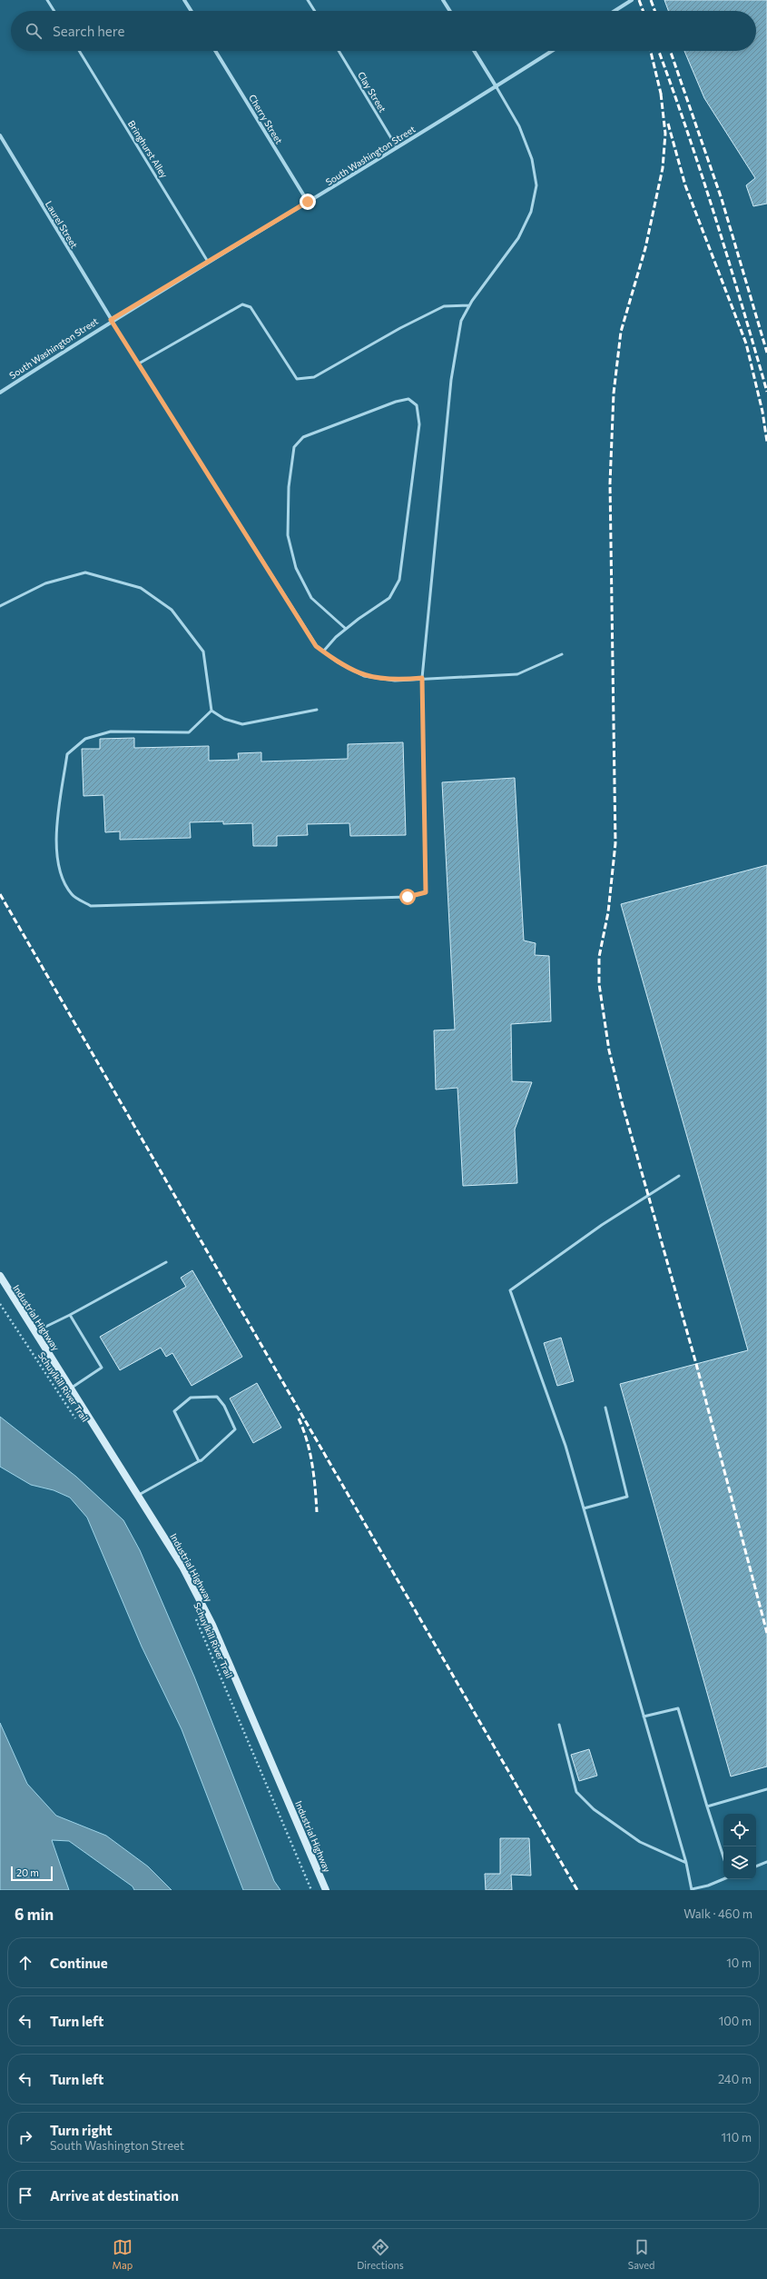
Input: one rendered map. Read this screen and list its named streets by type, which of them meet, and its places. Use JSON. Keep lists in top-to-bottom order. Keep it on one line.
{"streets":{"street":["Cherry Street","South Washington Street","Laurel Street","Industrial Highway"],"lane":["Clay Street","Bringhurst Alley"],"path":["Schuylkill River Trail"]},"crossings":[["Clay Street","South Washington Street"],["Cherry Street","South Washington Street"],["Bringhurst Alley","South Washington Street"],["South Washington Street","Laurel Street"]],"scale_bar":"20 m","page":{"search":"Search here","scale":"20 m","heading":["6 min","Walk · 460 m"],"list":[["Continue","10 m"],["Turn left","100 m"],["Turn left","240 m"],["Turn right","South Washington Street","110 m"],"Arrive at destination"],"nav":["Map","Directions","Saved"]}}
